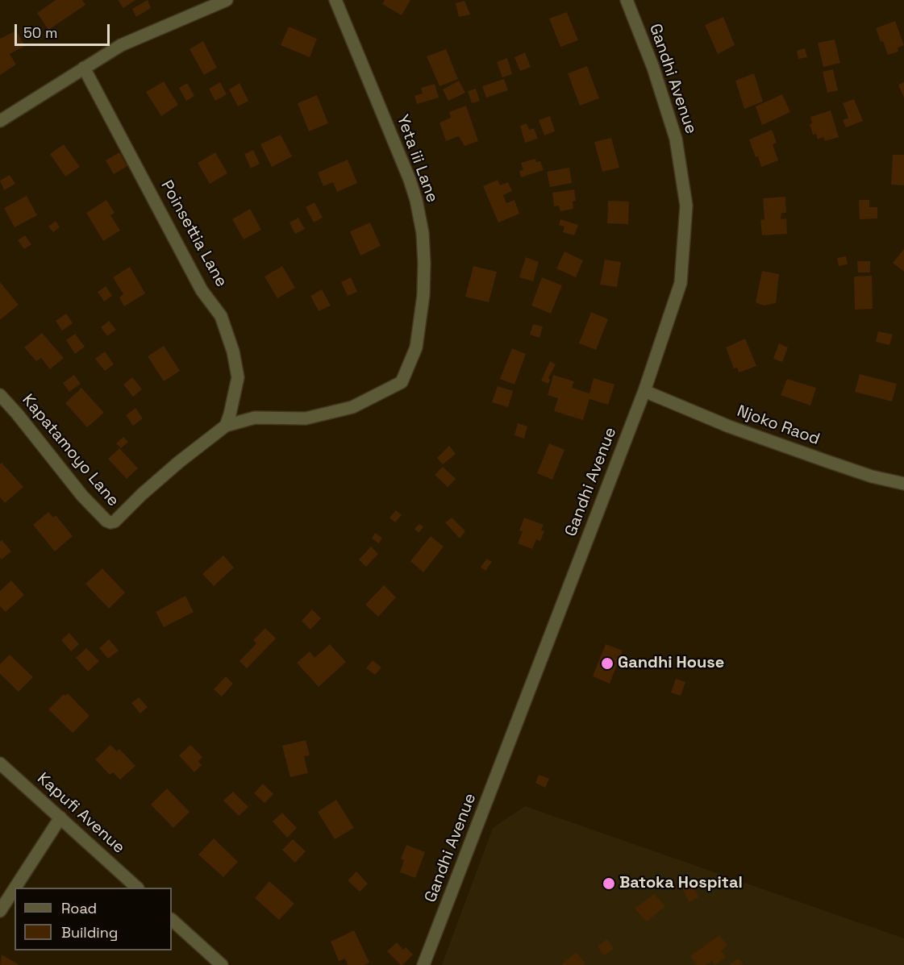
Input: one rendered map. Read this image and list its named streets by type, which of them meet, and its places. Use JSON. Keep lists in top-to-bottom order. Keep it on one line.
{"streets":{"street":["Gandhi Avenue","Yeta iii Lane","Poinsettia Lane","Njoko Raod","Kapatamoyo Lane","Kapufi Avenue"]},"crossings":[["Gandhi Avenue","Njoko Raod"],["Yeta iii Lane","Poinsettia Lane"],["Yeta iii Lane","Kapatamoyo Lane"],["Poinsettia Lane","Kapatamoyo Lane"]],"places":["Gandhi House","Batoka Hospital"],"legend":["Road","Building"],"scale_bar":"50 m"}
